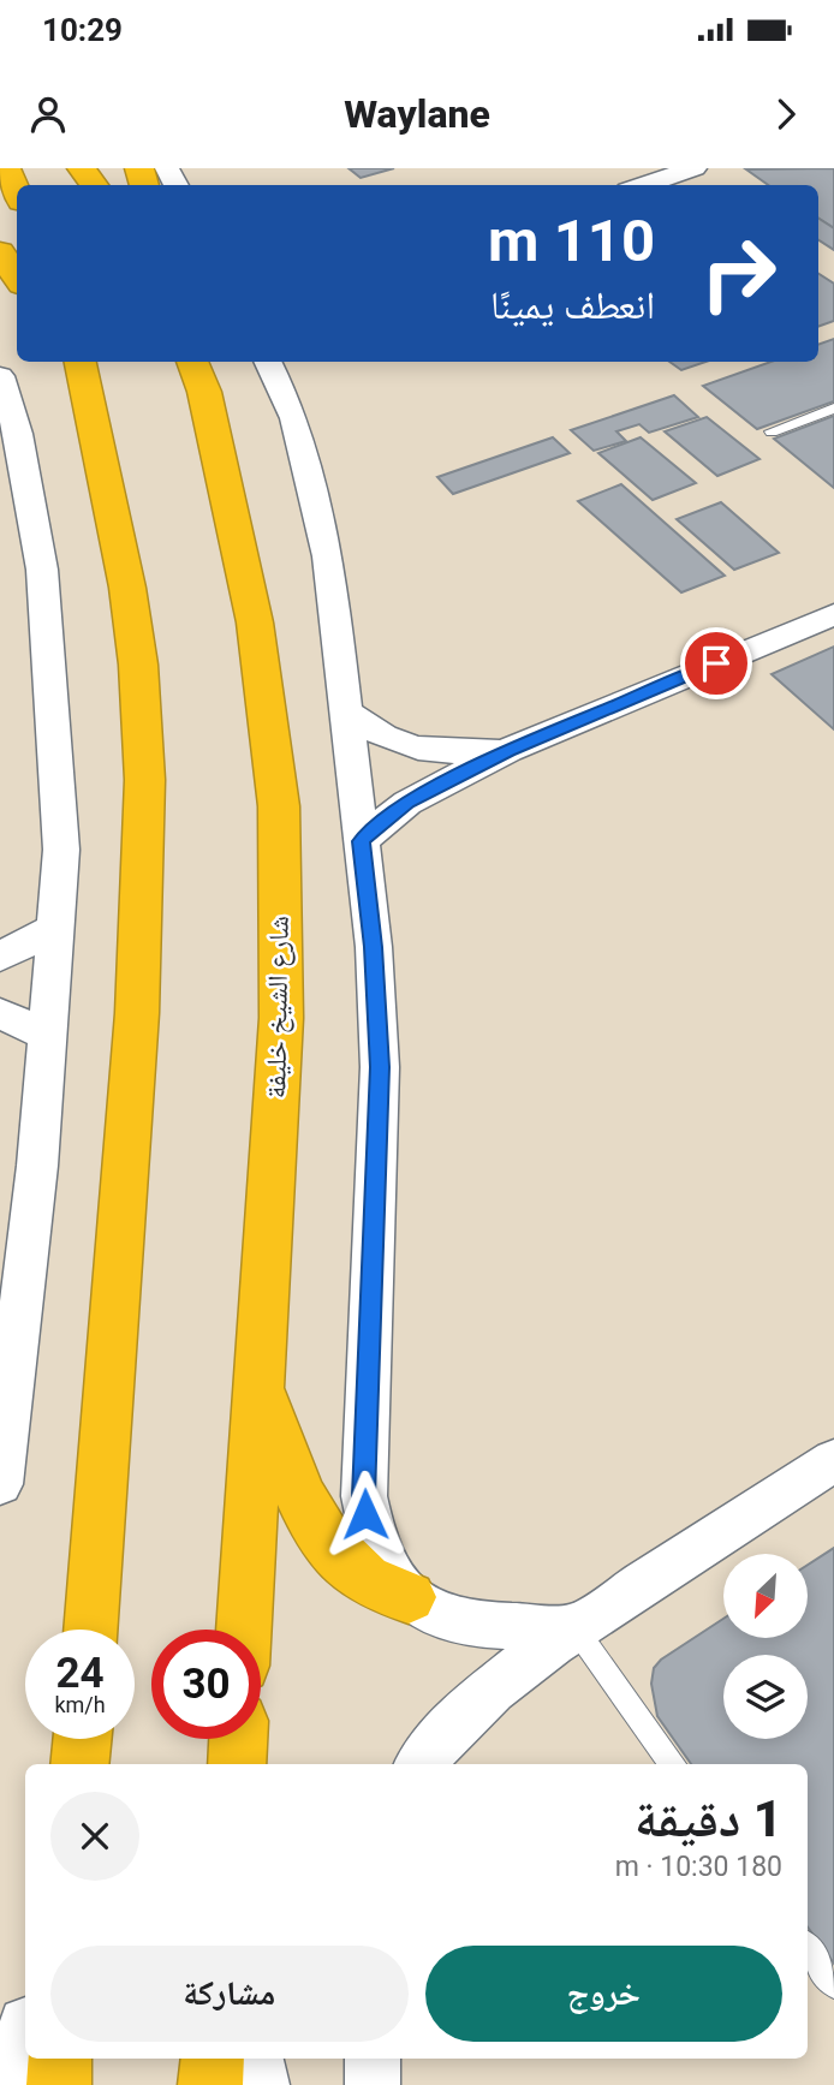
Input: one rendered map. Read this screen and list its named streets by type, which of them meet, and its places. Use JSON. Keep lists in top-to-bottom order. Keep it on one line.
{"streets":{"highway":["شارع الشيخ خليفة"]},"north":"bottom left","page":{"status":"10:29","header":"Waylane","turn":["110 m","انعطف يمينًا"],"speed":"24 km/h","limit":"30","heading":["1 دقيقة","180 m · 10:30"],"buttons":["خروج","مشاركة"]}}
